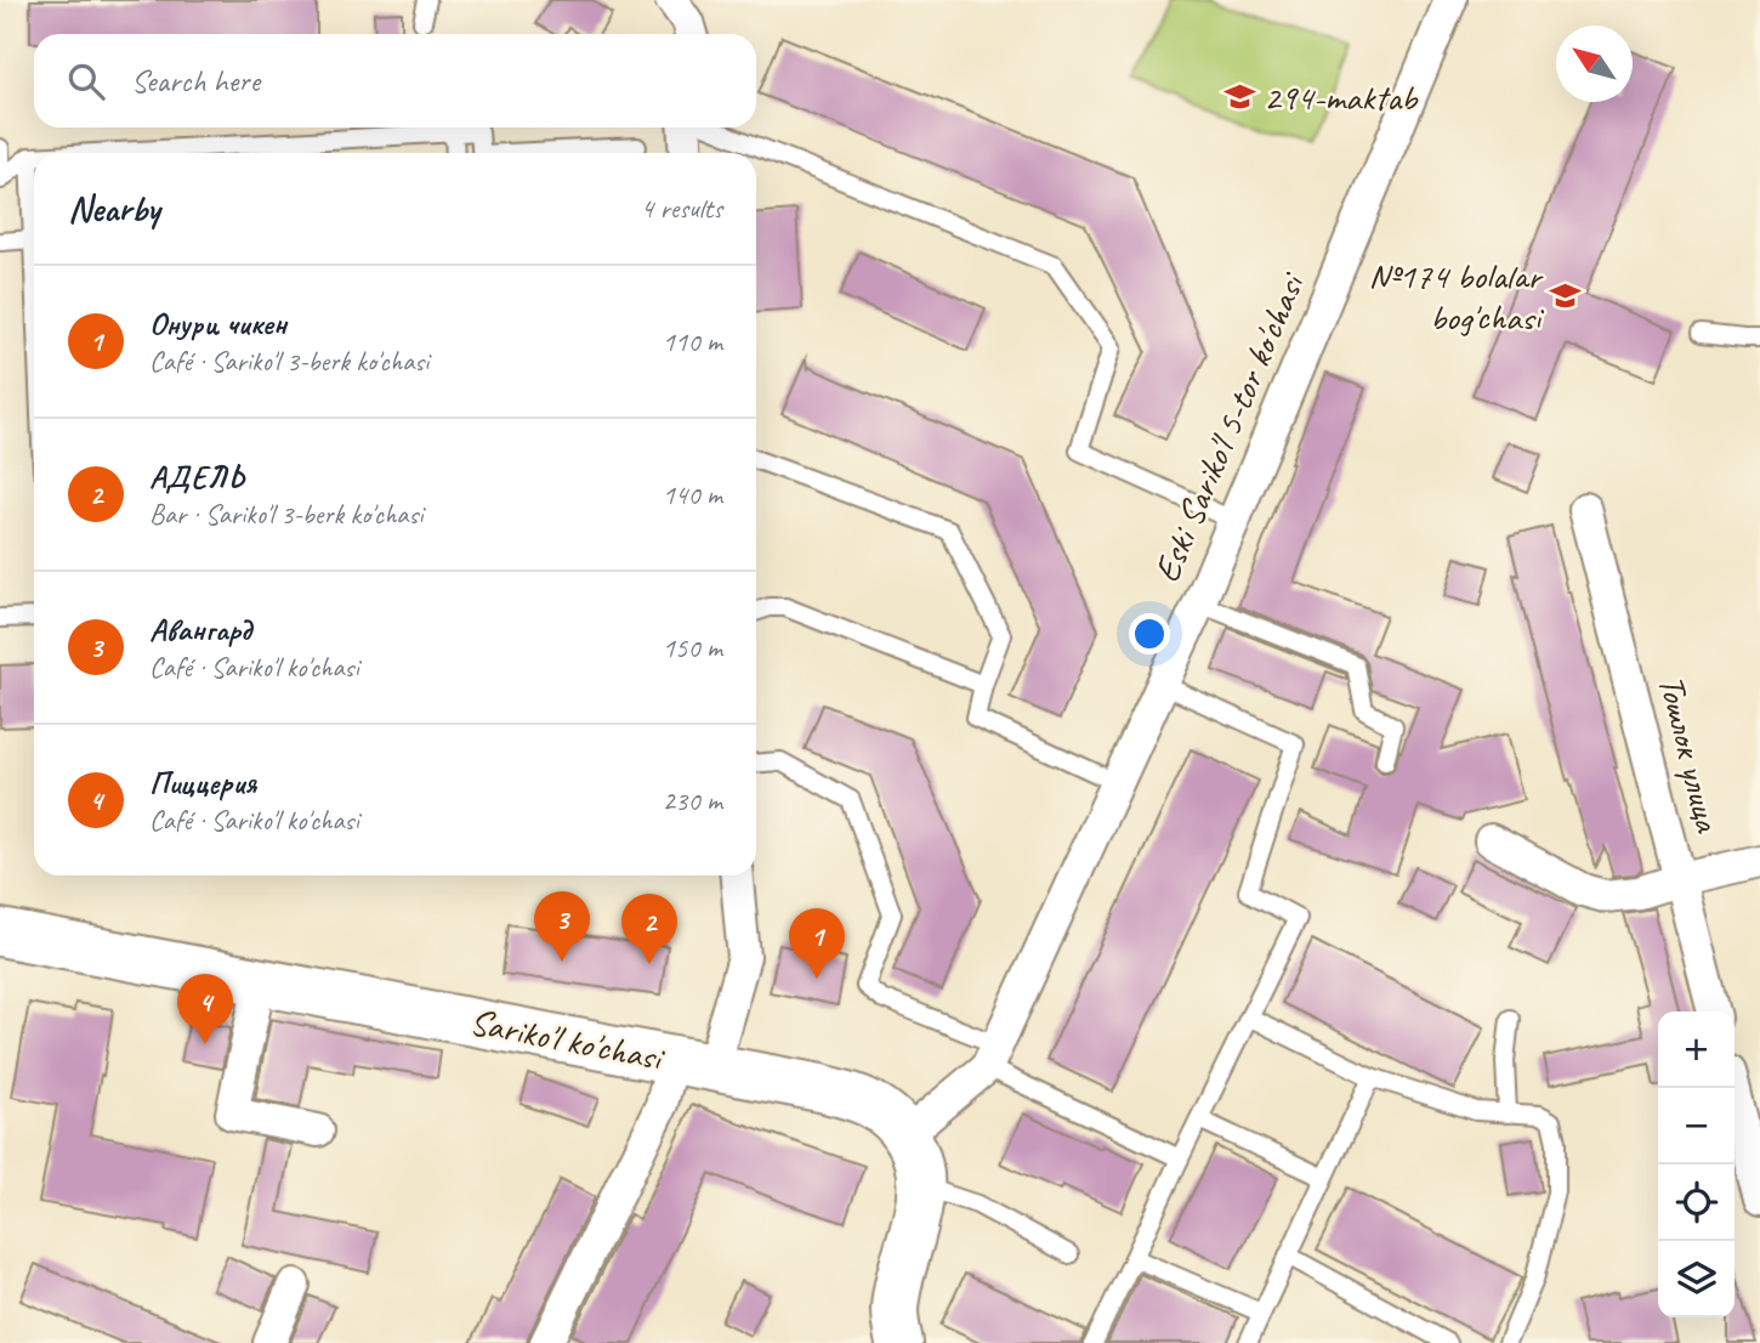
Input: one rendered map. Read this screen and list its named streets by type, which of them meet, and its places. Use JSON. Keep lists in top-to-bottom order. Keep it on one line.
{"streets":{"main road":["Sariko'l ko'chasi"],"street":["Eski Sariko'l 5-tor ko'chasi","Тошлок улица"]},"crossings":[["Eski Sariko'l 5-tor ko'chasi","Sariko'l ko'chasi"]],"places":{"school or university":["294-maktab","№174 bolalar bog'chasi"]},"north":"top left","page":{"search":"Search here","heading":["Nearby","4 results"],"list":[{"mark":"1","name":"Онури чикен","note":"Café · Sariko'l 3-berk ko'chasi","value":"110 m"},{"mark":"2","name":"АДЕЛЬ","note":"Bar · Sariko'l 3-berk ko'chasi","value":"140 m"},{"mark":"3","name":"Авангард","note":"Café · Sariko'l ko'chasi","value":"150 m"},{"mark":"4","name":"Пиццерия","note":"Café · Sariko'l ko'chasi","value":"230 m"}],"pins":["3","2","1","4"],"map_buttons":["+","−"]}}
